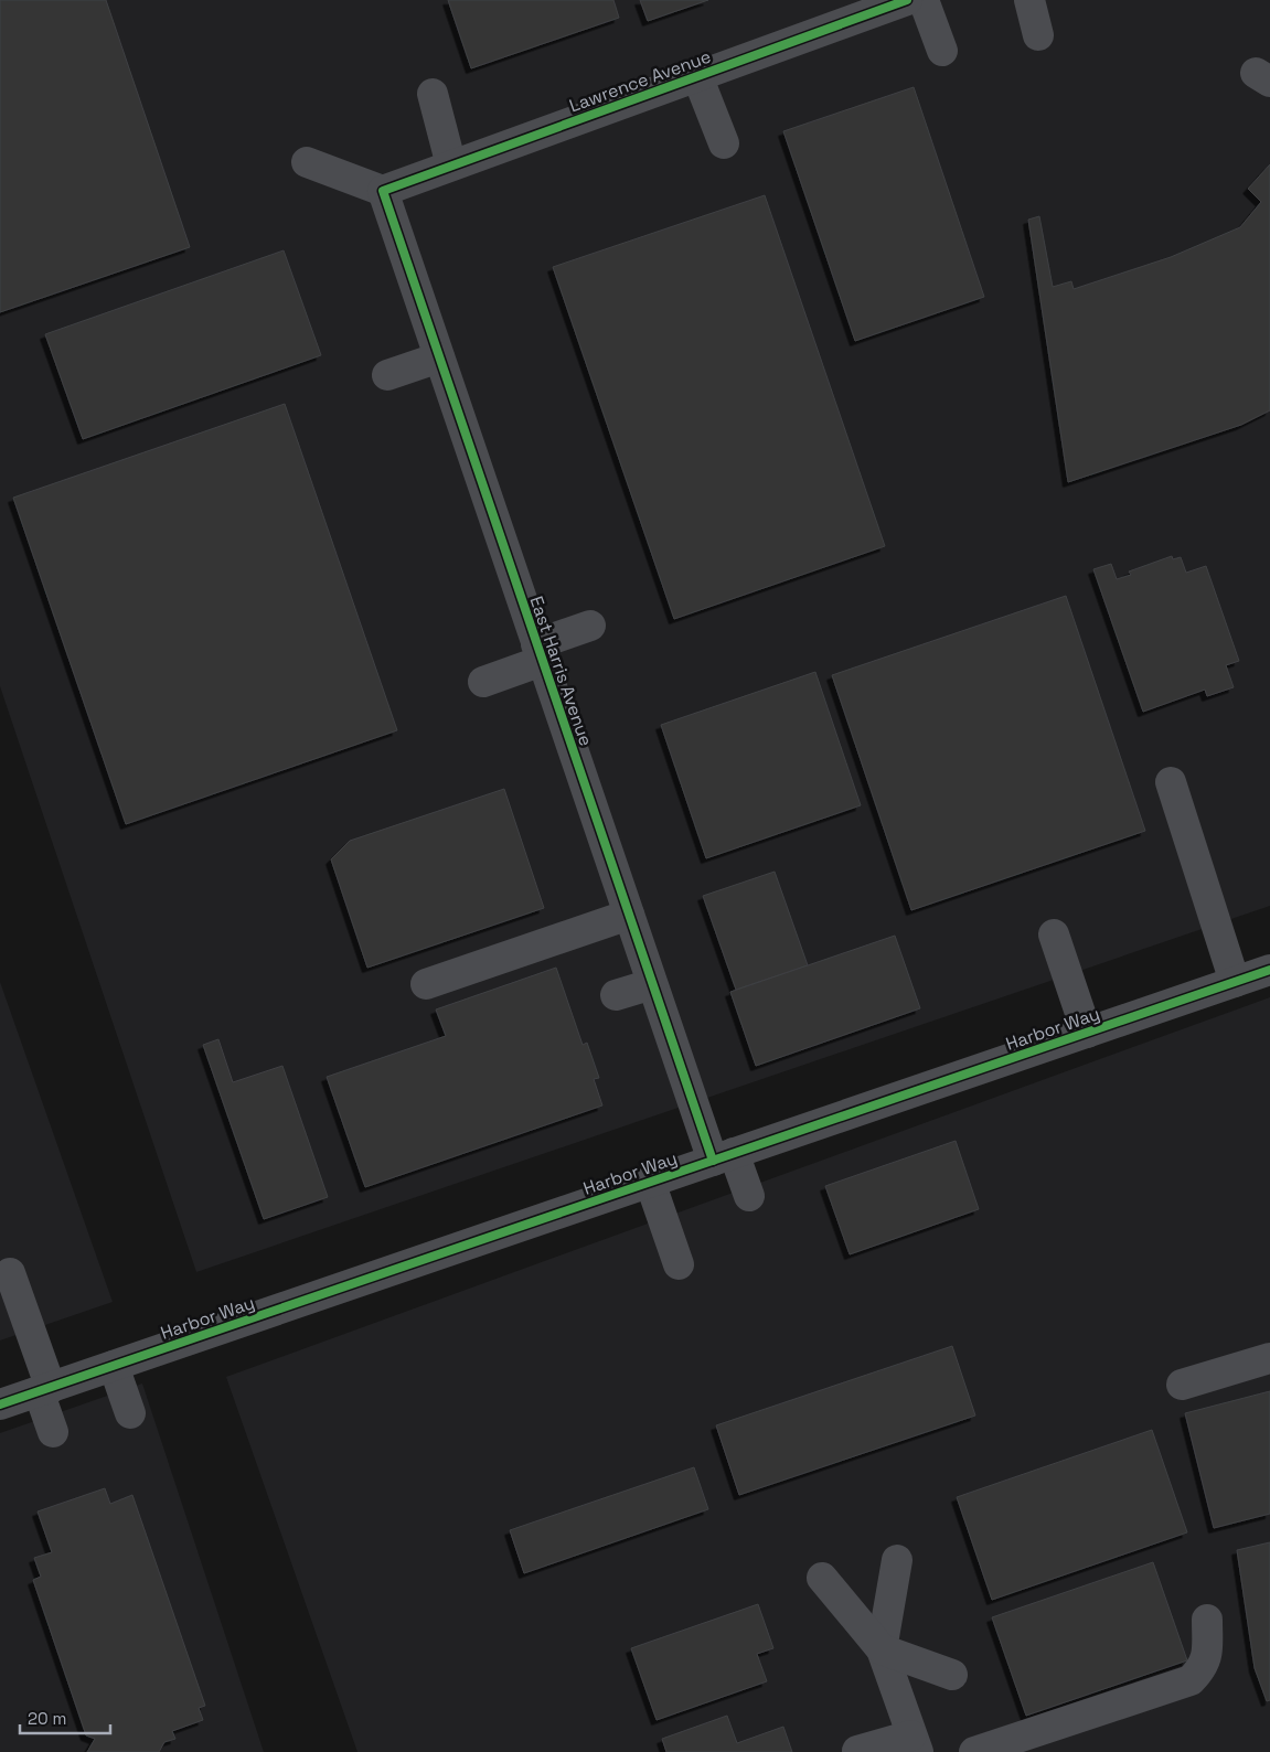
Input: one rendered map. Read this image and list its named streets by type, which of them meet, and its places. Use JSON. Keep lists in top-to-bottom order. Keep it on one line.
{"streets":{"street":["Lawrence Avenue","East Harris Avenue","Harbor Way"]},"crossings":[["Lawrence Avenue","East Harris Avenue"],["East Harris Avenue","Harbor Way"]],"scale_bar":"20 m"}
